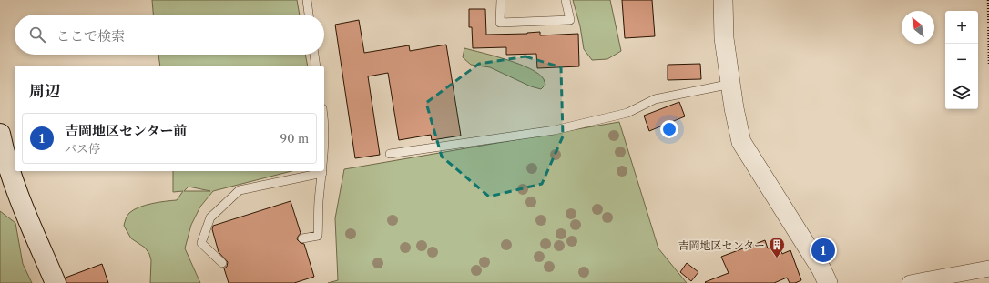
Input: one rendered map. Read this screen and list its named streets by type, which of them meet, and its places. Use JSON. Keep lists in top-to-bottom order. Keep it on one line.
{"places":{"building":["吉岡地区センター"]},"north":"top left","page":{"map_buttons":["+","−"],"search":"ここで検索","heading":"周辺","list":[{"mark":"1","name":"吉岡地区センター前","note":"バス停","value":"90 m"}],"pins":"1"}}
